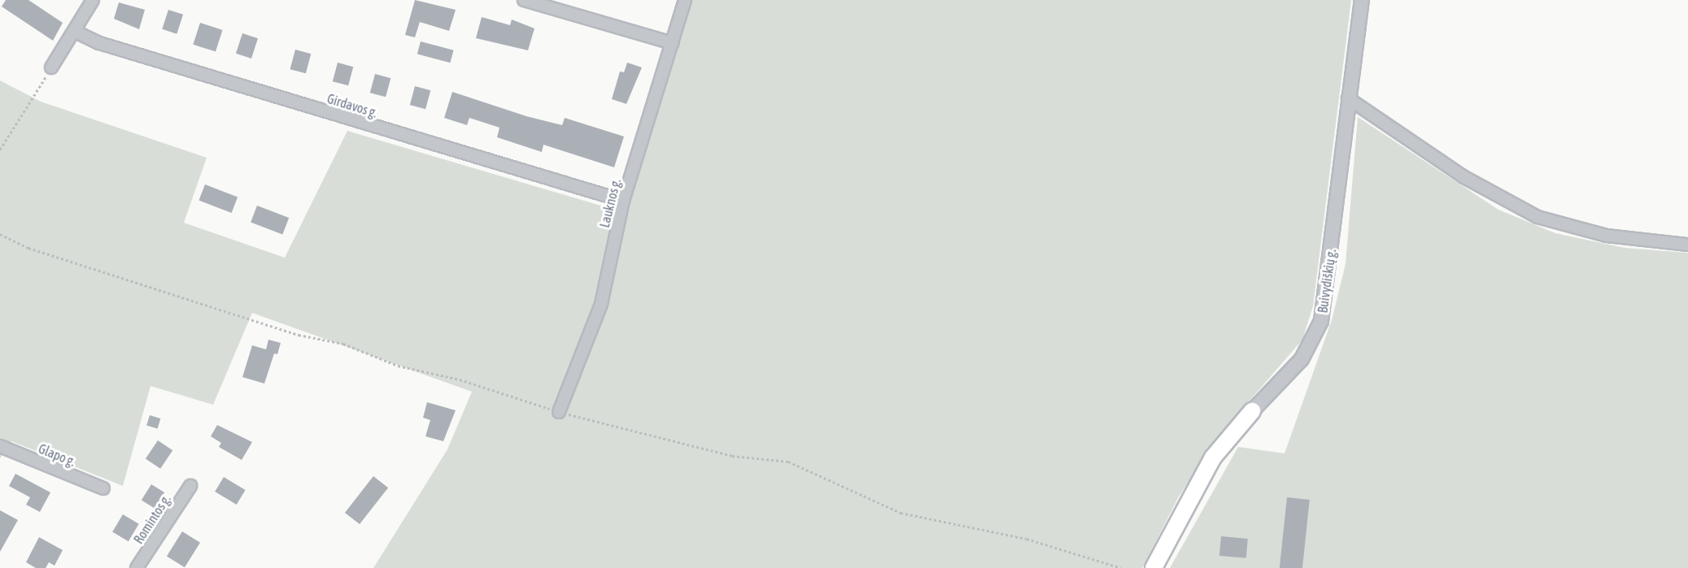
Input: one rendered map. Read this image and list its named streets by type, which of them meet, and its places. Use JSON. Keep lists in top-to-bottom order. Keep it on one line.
{"streets":{"main road":["Buivydiškių g."],"street":["Girdavos g.","Lauknos g.","Glapo g.","Romintos g."]},"crossings":[["Girdavos g.","Lauknos g."]]}
